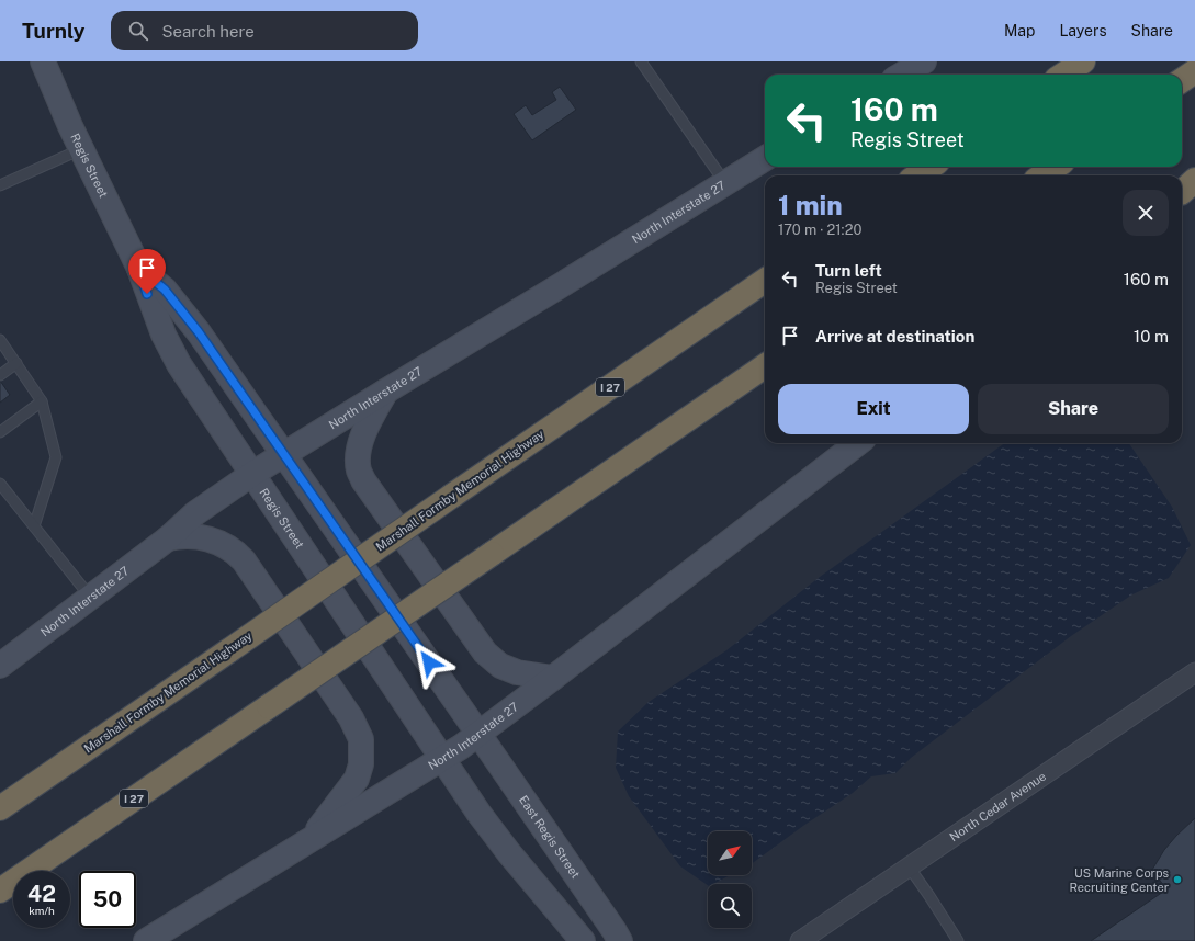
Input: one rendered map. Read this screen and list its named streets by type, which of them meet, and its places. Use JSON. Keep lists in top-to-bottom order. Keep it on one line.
{"streets":{"highway":["I 27","Marshall Formby Memorial Highway"],"main road":["Regis Street","North Interstate 27","East Regis Street"],"street":["North Cedar Avenue"]},"crossings":[["Regis Street","North Interstate 27"],["Regis Street","East Regis Street"],["North Interstate 27","East Regis Street"]],"places":["US Marine Corps Recruiting Center"],"north":"top right","page":{"header":"Turnly","search":"Search here","nav":["Map","Layers","Share"],"turn":["160 m","Regis Street"],"heading":["1 min","170 m · 21:20"],"list":[{"name":"Turn left","note":"Regis Street","value":"160 m"},{"name":"Arrive at destination","value":"10 m"}],"buttons":["Exit","Share"],"speed":"42 km/h","limit":"50"}}
